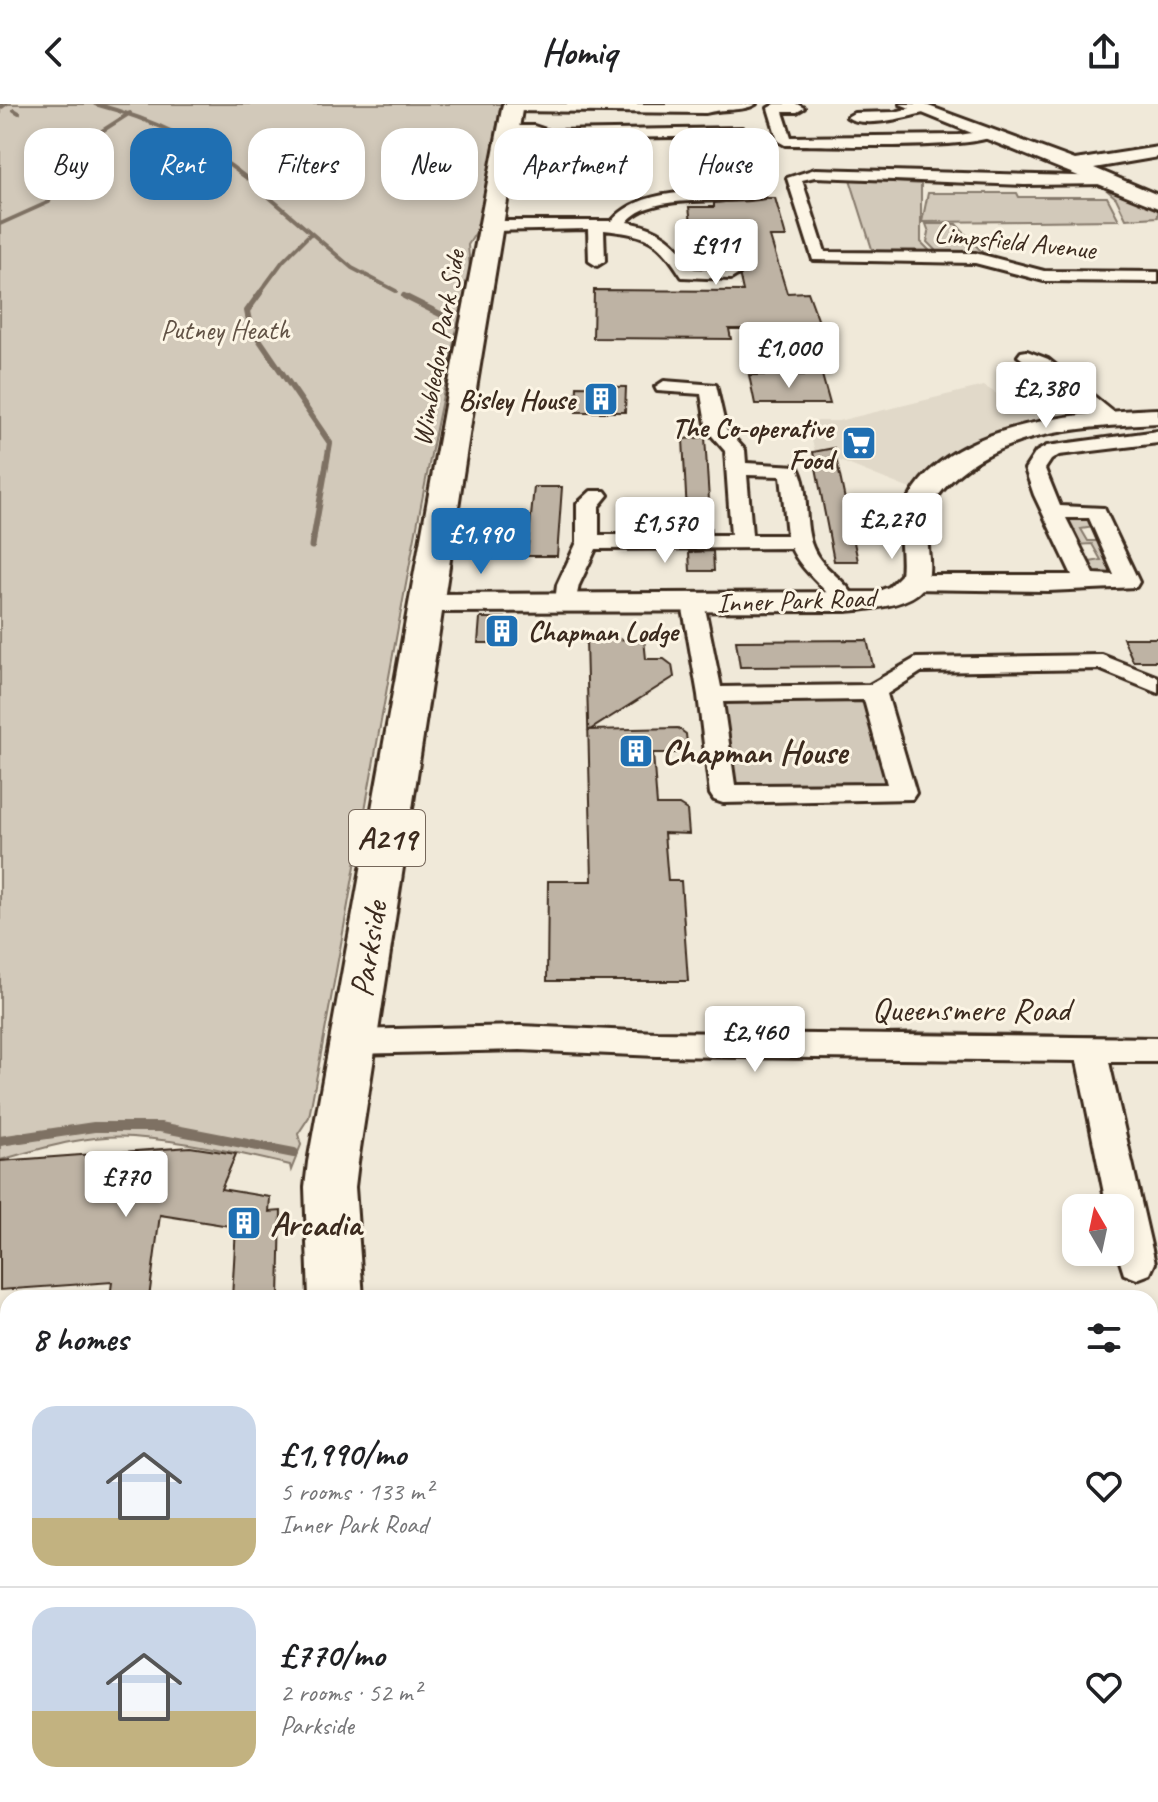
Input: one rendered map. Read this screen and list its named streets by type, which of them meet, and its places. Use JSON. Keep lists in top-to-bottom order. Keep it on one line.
{"streets":{"main road":["Wimbledon Park Side","A219","Parkside"],"street":["Limpsfield Avenue","Inner Park Road","Queensmere Road"]},"crossings":[["Wimbledon Park Side","Inner Park Road"],["Wimbledon Park Side","Parkside"],["Inner Park Road","Parkside"],["Parkside","Queensmere Road"]],"parks":["Putney Heath"],"places":{"building":["Bisley House","Chapman Lodge","Chapman House","Arcadia"],"supermarket":["The Co-operative Food"]},"north":"top","page":{"header":"Homiq","chip":["Buy","Rent","Filters","New","Apartment","House"],"price":["£911","£1,000","£2,380","£2,270","£1,570","£1,990","£2,460","£770"],"heading":"8 homes","list":[{"name":"£1,990/mo","note":"5 rooms · 133 m² · Inner Park Road"},{"name":"£770/mo","note":"2 rooms · 52 m² · Parkside"}]}}
